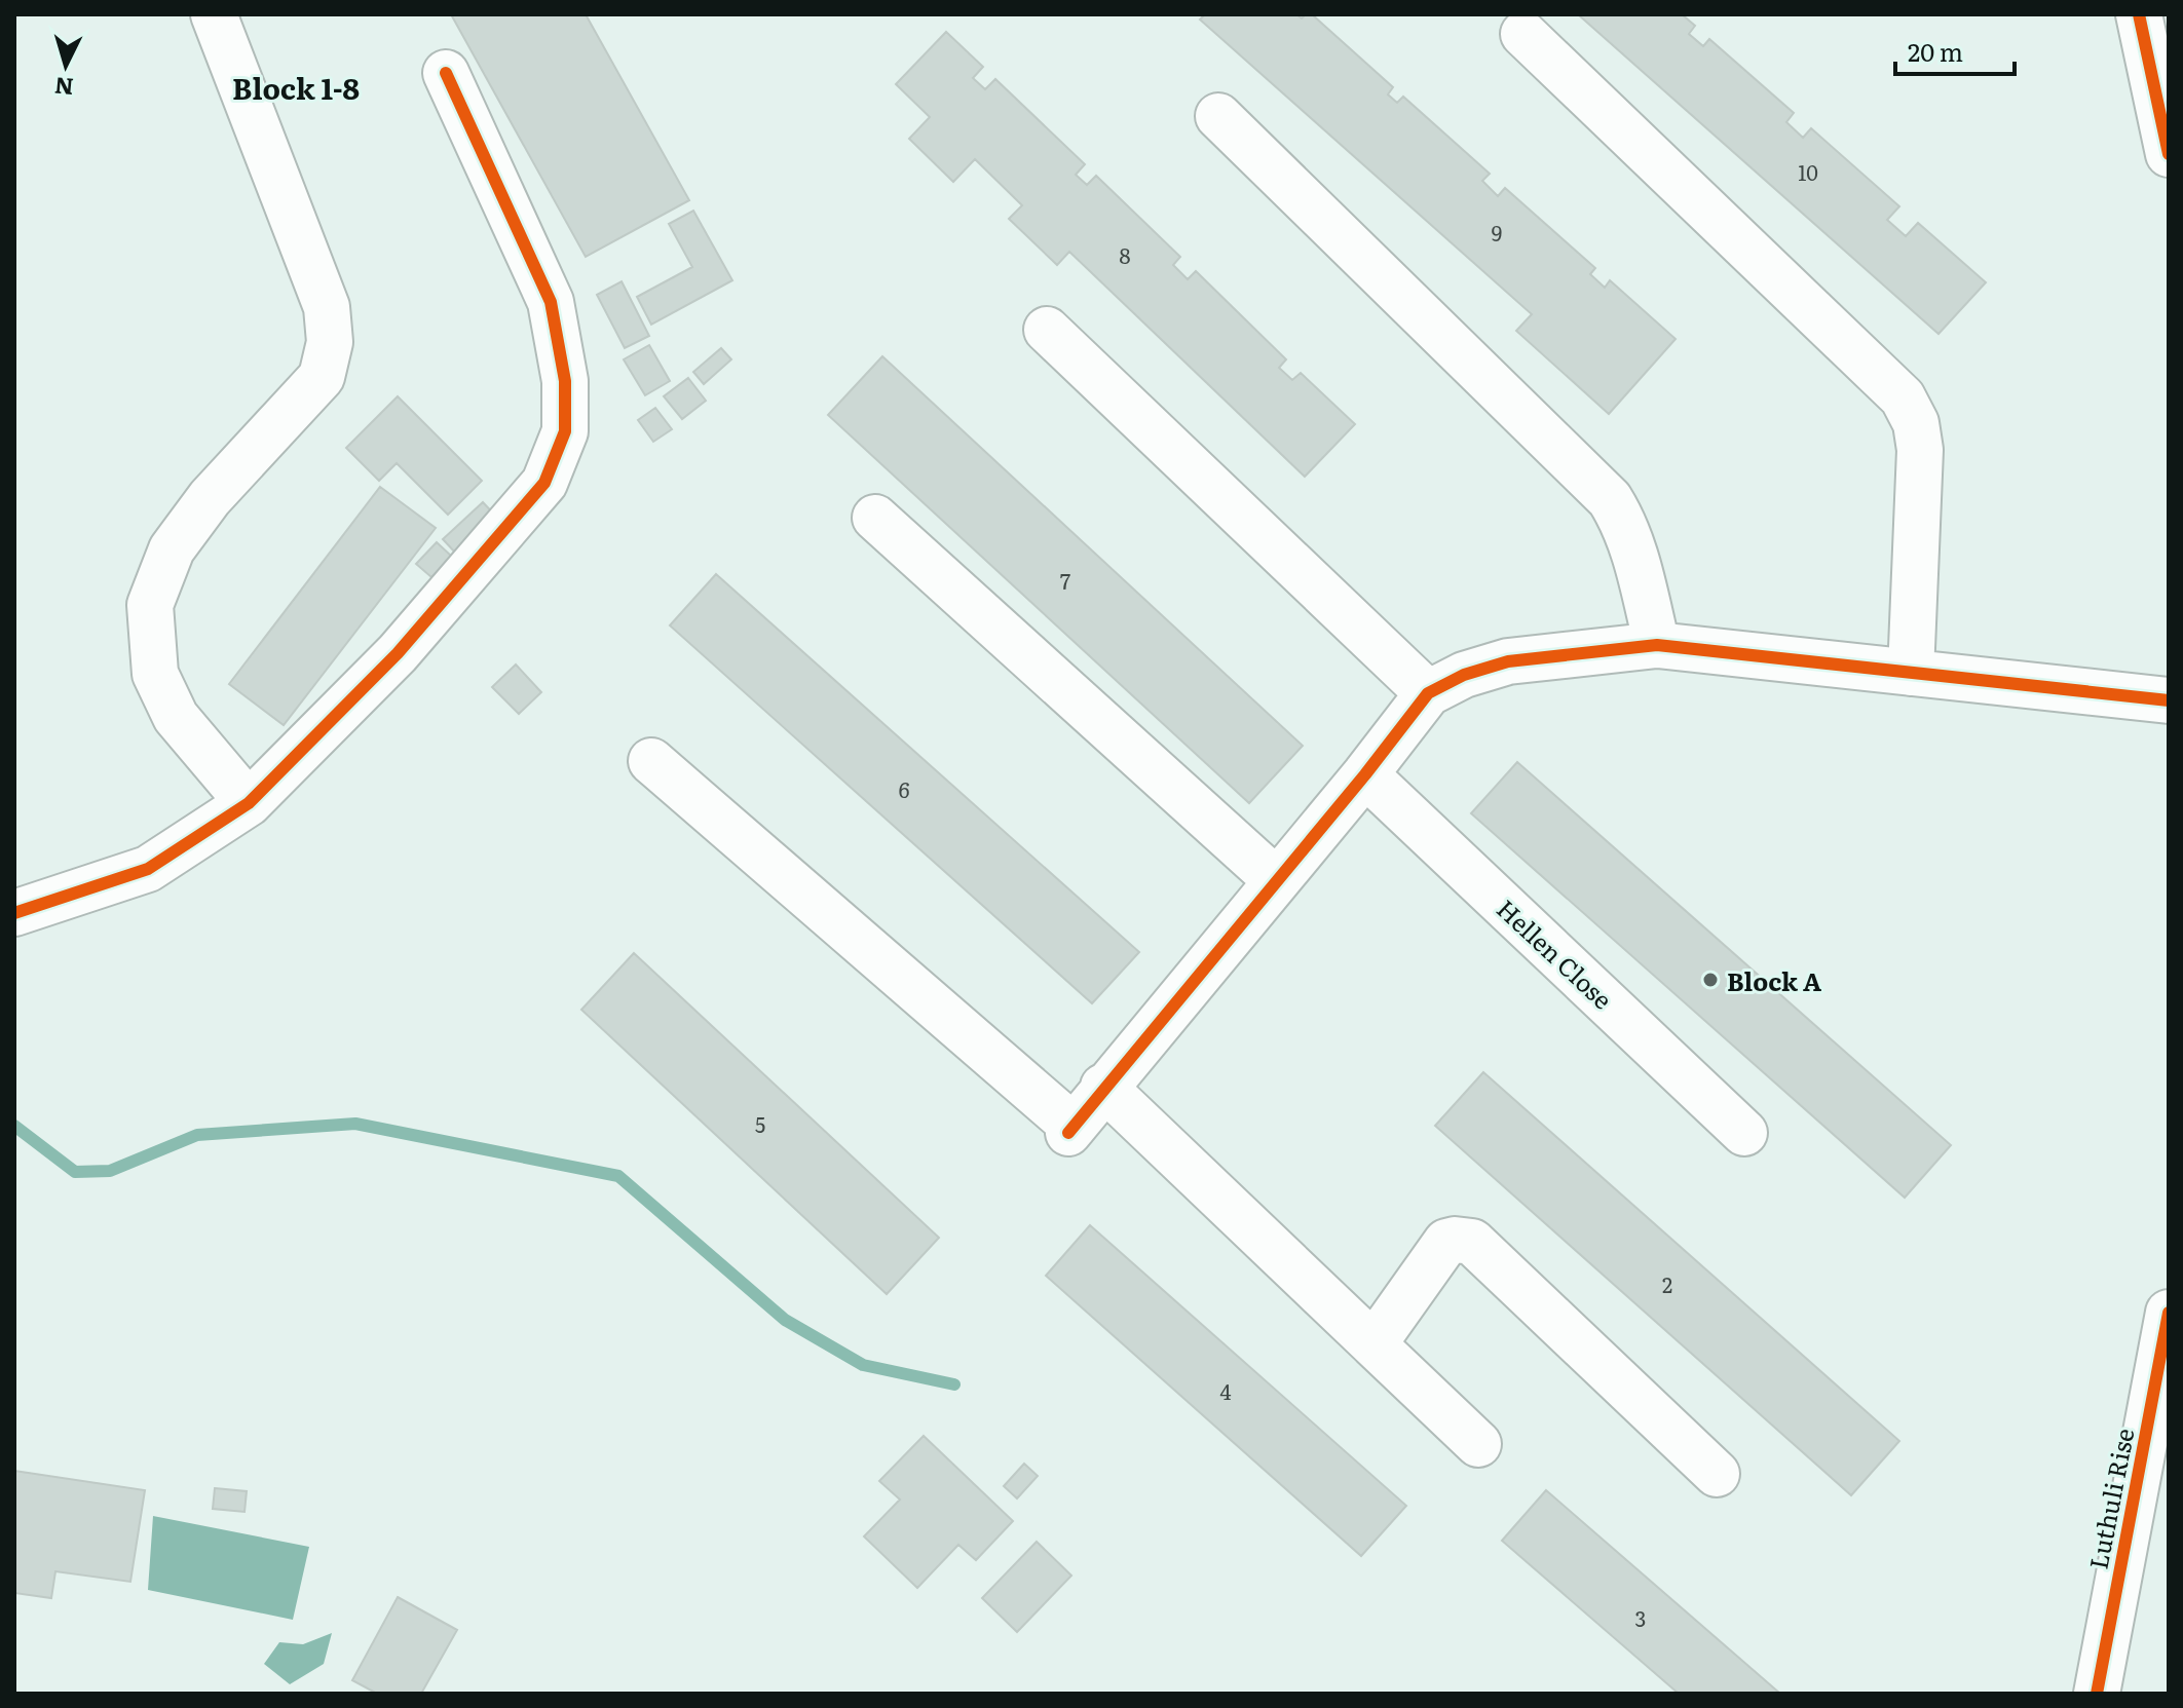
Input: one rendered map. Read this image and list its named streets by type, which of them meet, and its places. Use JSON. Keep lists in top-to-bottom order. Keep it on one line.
{"streets":{"street":["Hellen Close","Luthuli Rise"]},"districts":["Block 1-8"],"places":["Block A"],"house_numbers":["10","9","8","7","6","5","2","4","3"],"scale_bar":"20 m","north":"bottom"}
